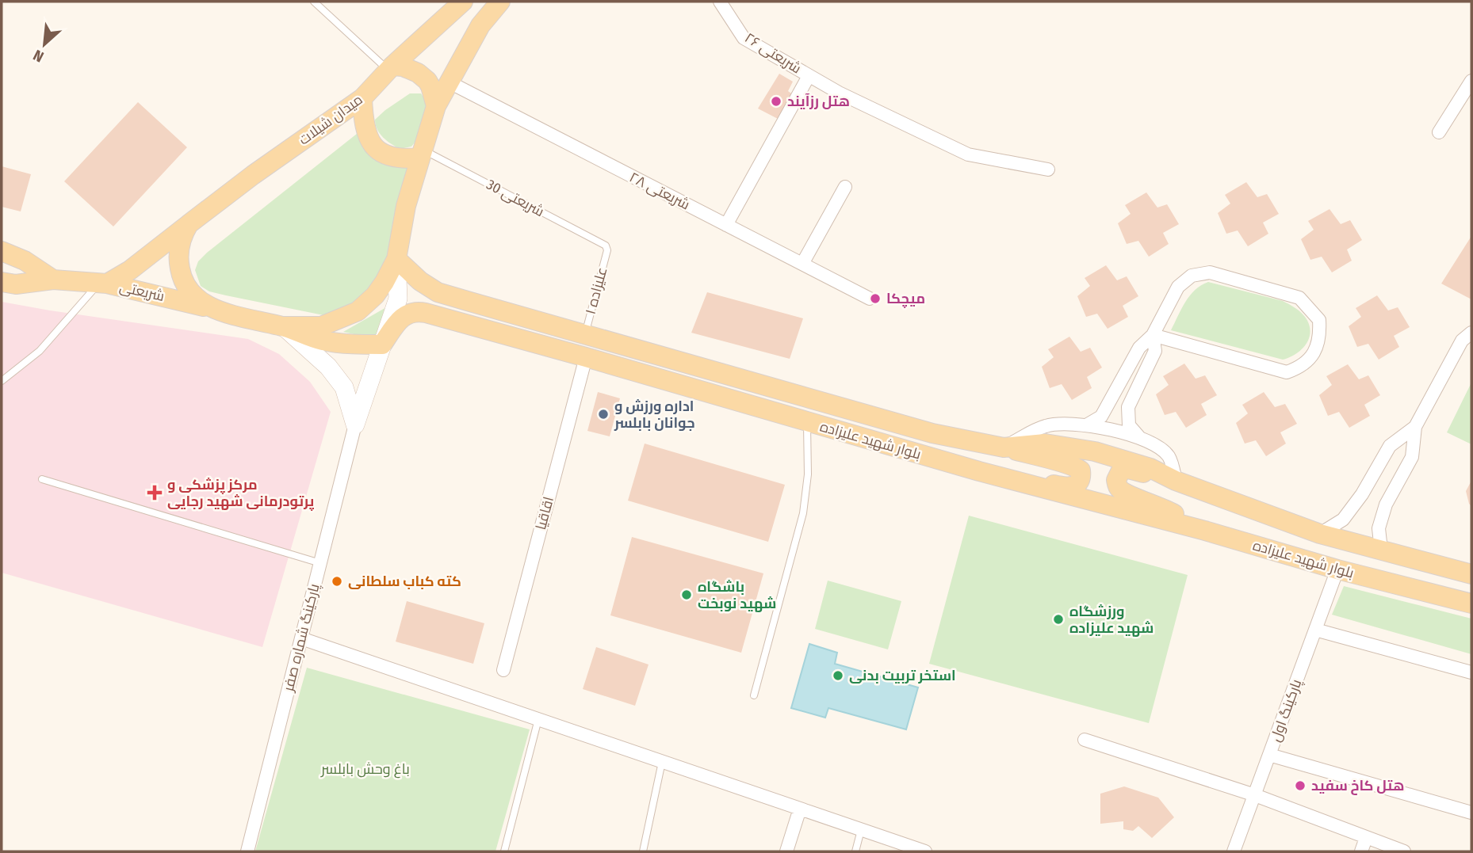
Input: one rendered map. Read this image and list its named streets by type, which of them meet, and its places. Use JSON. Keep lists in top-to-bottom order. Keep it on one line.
{"streets":{"main road":["میدان شیلات","شریعتی","بلوار شهید علیزاده"],"street":["شریعتی ۲۶","شریعتی ۲۸","اقاقیا","پارکینگ شماره صفر","پارکینگ اول"],"lane":["شریعتی 30","علیزاده ۱"]},"crossings":[["میدان شیلات","شریعتی 30"],["میدان شیلات","شریعتی"],["شریعتی 30","علیزاده ۱"],["علیزاده ۱","بلوار شهید علیزاده"],["بلوار شهید علیزاده","اقاقیا"],["بلوار شهید علیزاده","پارکینگ اول"]],"parks":["باغ وحش بابلسر"],"places":{"other":["هتل رزآیند","میچکا","اداره ورزش و جوانان بابلسر","کته کباب سلطانی","باشگاه شهید نوبخت","ورزشگاه شهید علیزاده","استخر تربیت بدنی","هتل کاخ سفید"],"health":["مرکز پزشکی و پرتودرمانی شهید رجایی"]},"north":"bottom left"}
